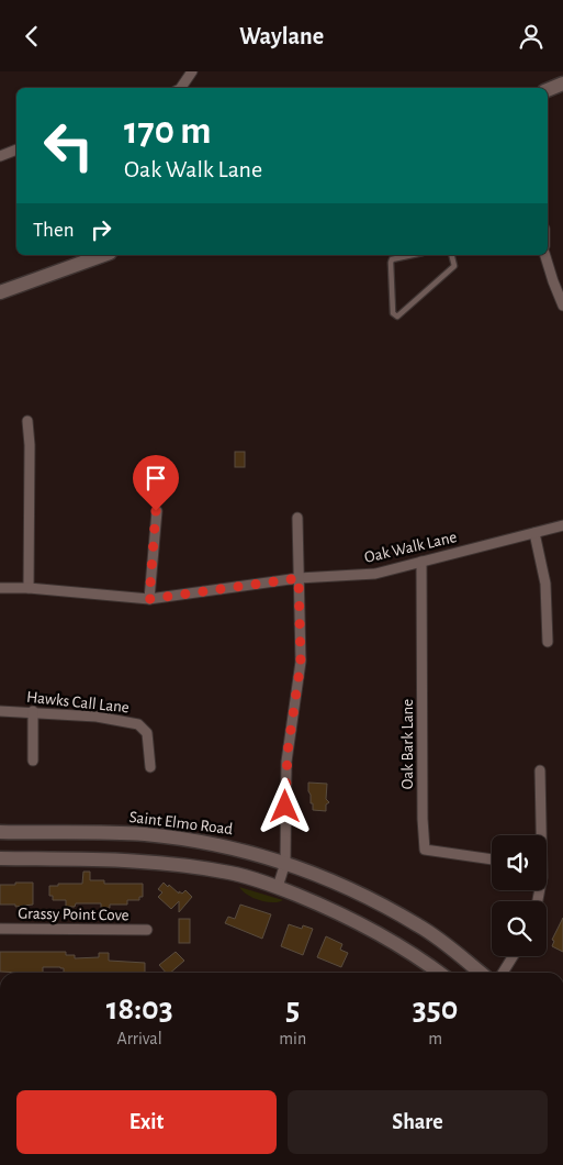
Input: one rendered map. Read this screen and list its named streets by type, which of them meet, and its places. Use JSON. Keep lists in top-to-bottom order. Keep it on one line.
{"streets":{"main road":["Saint Elmo Road"],"street":["Oak Walk Lane","Hawks Call Lane","Oak Bark Lane","Grassy Point Cove"]},"crossings":[["Oak Walk Lane","Oak Bark Lane"]],"page":{"header":"Waylane","turn":["170 m","Oak Walk Lane"],"then":"Then","eta":["18:03","Arrival","5","min","350","m"],"buttons":["Exit","Share"]}}
